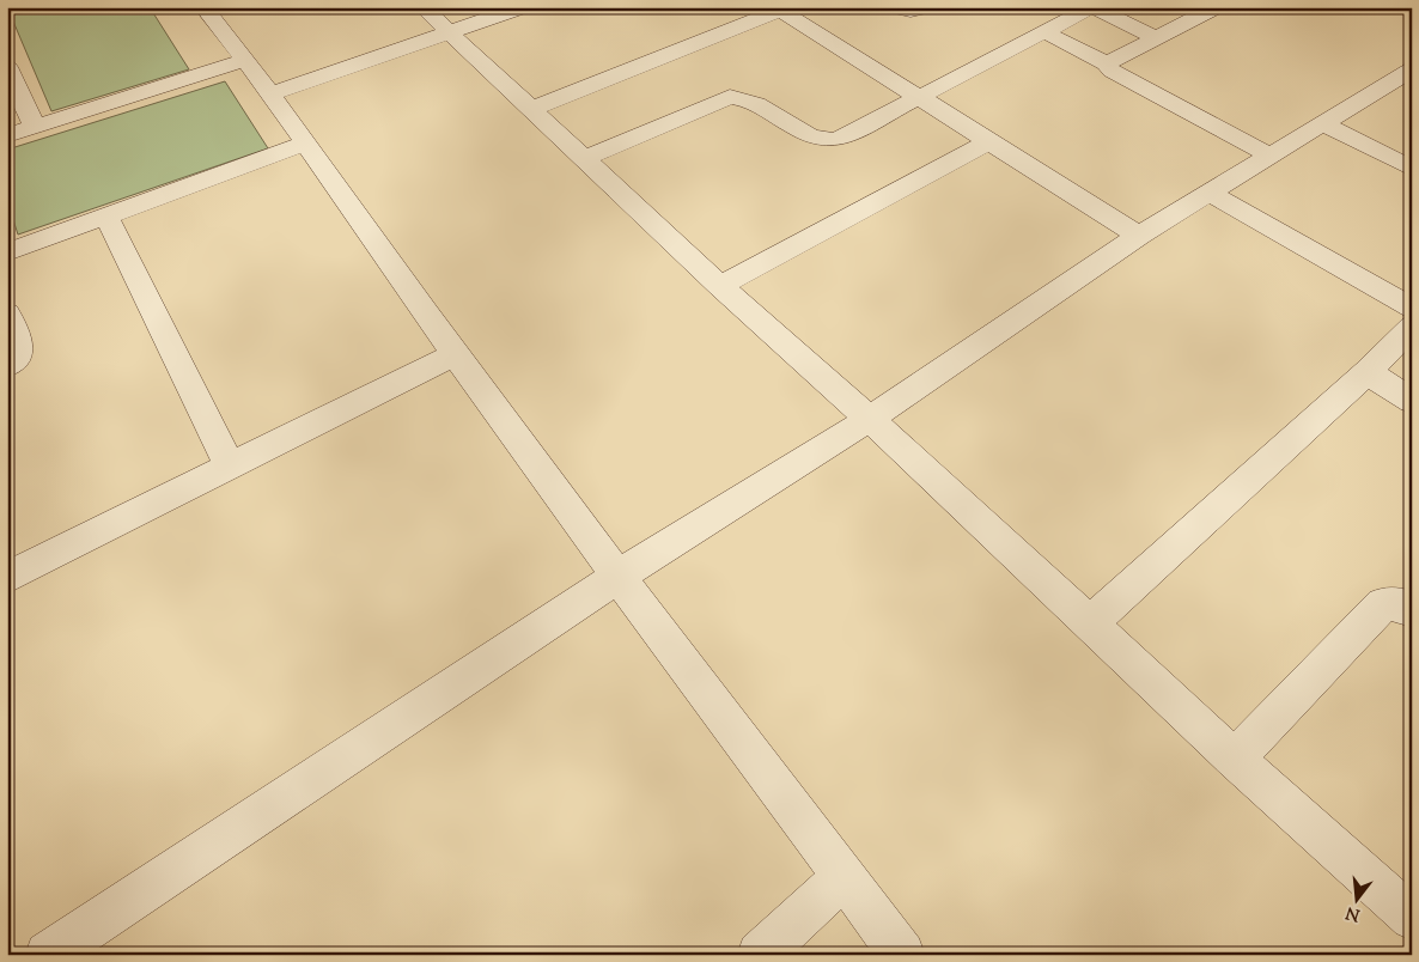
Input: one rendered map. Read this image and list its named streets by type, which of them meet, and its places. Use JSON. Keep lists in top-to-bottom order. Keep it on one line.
{"north":"bottom"}
